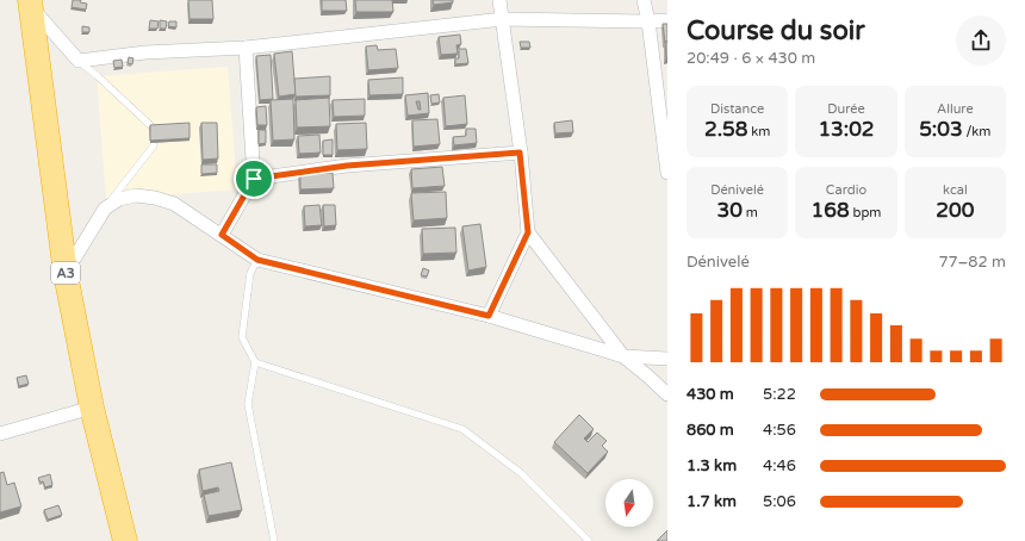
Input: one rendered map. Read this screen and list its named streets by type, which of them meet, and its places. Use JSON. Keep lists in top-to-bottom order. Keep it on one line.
{"streets":{"highway":["A3"]},"north":"bottom","page":{"heading":["Course du soir","20:49 · 6 × 430 m"],"stats":[["Distance","2.58 km"],["Durée","13:02"],["Allure","5:03 /km"],["Dénivelé","30 m"],["Cardio","168 bpm"],["kcal","200"]],"chart":["Dénivelé","77–82 m"],"list":[{"name":"430 m","note":"5:22"},{"name":"860 m","note":"4:56"},{"name":"1.3 km","note":"4:46"},{"name":"1.7 km","note":"5:06"}]}}
